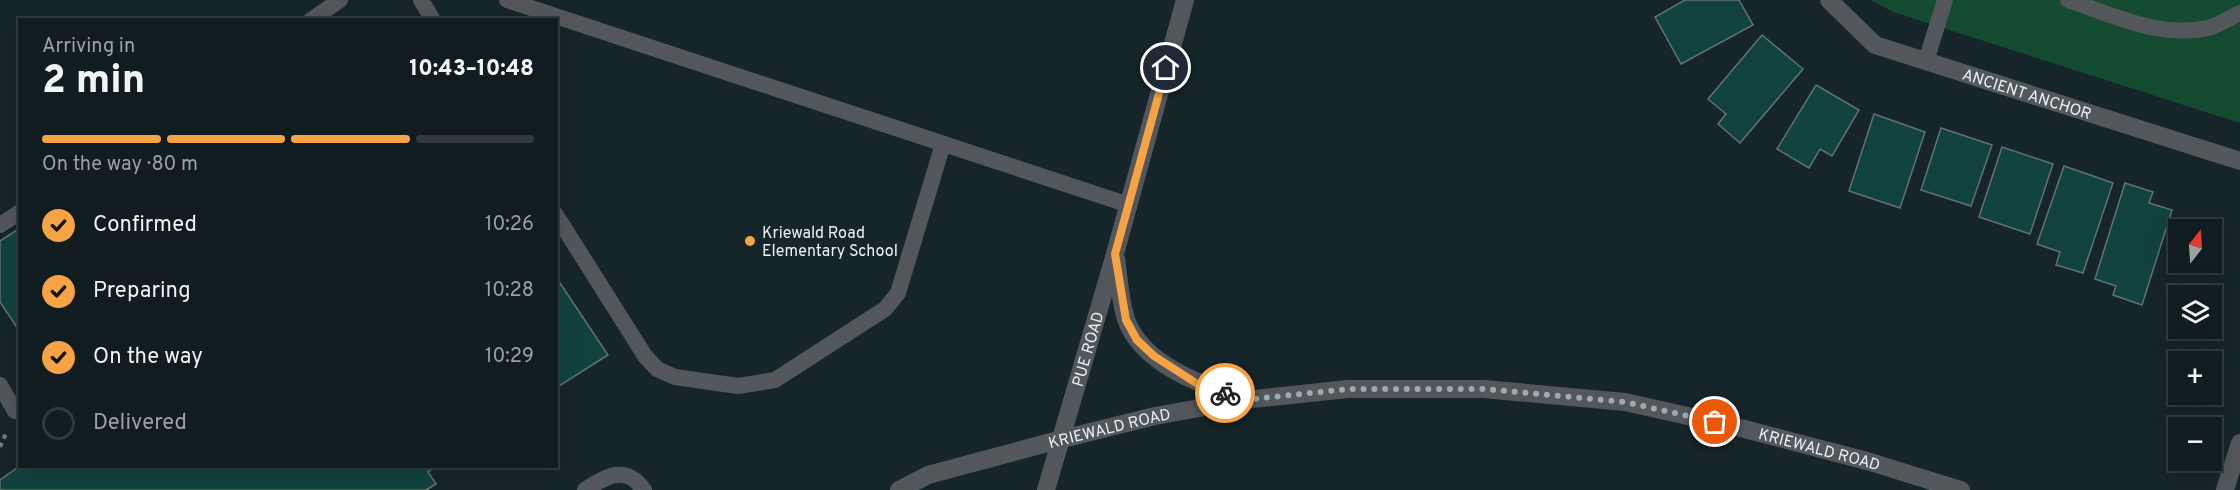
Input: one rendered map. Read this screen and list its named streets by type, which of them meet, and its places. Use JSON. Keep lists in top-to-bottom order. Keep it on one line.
{"streets":{"street":["ANCIENT ANCHOR","PUE ROAD","KRIEWALD ROAD"]},"crossings":[["PUE ROAD","KRIEWALD ROAD"]],"places":["Kriewald Road Elementary School"],"north":"top","page":{"heading":["2 min","Arriving in","10:43–10:48"],"bar":"On the way · 80 m","list":[["Confirmed","10:26"],["Preparing","10:28"],["On the way","10:29"],"Delivered"],"map_buttons":["+","−"]}}
